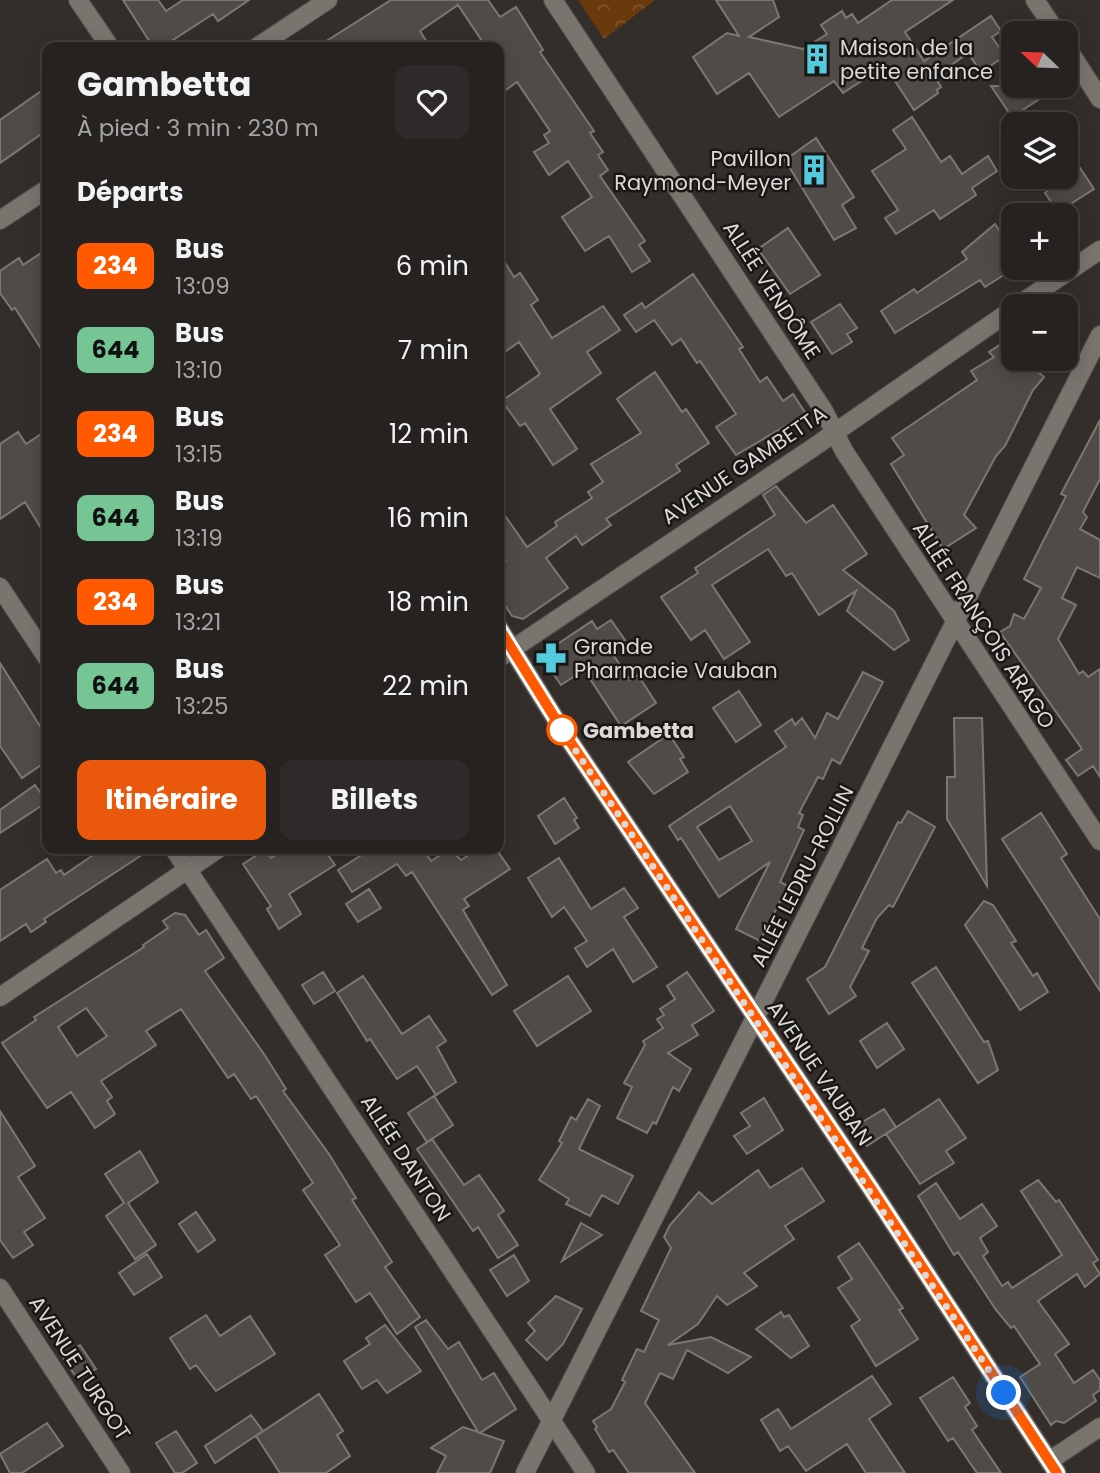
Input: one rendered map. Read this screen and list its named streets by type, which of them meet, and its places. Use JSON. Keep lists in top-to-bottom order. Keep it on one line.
{"streets":{"street":["ALLÉE VENDÔME","AVENUE GAMBETTA","ALLÉE FRANÇOIS ARAGO","ALLÉE LEDRU-ROLLIN","AVENUE VAUBAN","ALLÉE DANTON","AVENUE TURGOT"]},"crossings":[["ALLÉE VENDÔME","AVENUE GAMBETTA"],["ALLÉE VENDÔME","ALLÉE FRANÇOIS ARAGO"],["AVENUE GAMBETTA","ALLÉE FRANÇOIS ARAGO"],["AVENUE GAMBETTA","AVENUE VAUBAN"],["ALLÉE FRANÇOIS ARAGO","ALLÉE LEDRU-ROLLIN"],["ALLÉE LEDRU-ROLLIN","AVENUE VAUBAN"],["ALLÉE LEDRU-ROLLIN","ALLÉE DANTON"]],"places":{"building":["Maison de la petite enfance","Pavillon Raymond-Meyer"],"pharmacy":["Grande Pharmacie Vauban"],"other":["Gambetta"]},"lines":["bus line 234"],"north":"top left","page":{"map_buttons":["+","−"],"heading":[["Gambetta","À pied · 3 min · 230 m"],"Départs"],"list":[{"mark":"234","name":"Bus","note":"13:09","value":"6 min"},{"mark":"644","name":"Bus","note":"13:10","value":"7 min"},{"mark":"234","name":"Bus","note":"13:15","value":"12 min"},{"mark":"644","name":"Bus","note":"13:19","value":"16 min"},{"mark":"234","name":"Bus","note":"13:21","value":"18 min"},{"mark":"644","name":"Bus","note":"13:25","value":"22 min"}],"buttons":["Itinéraire","Billets"]}}
